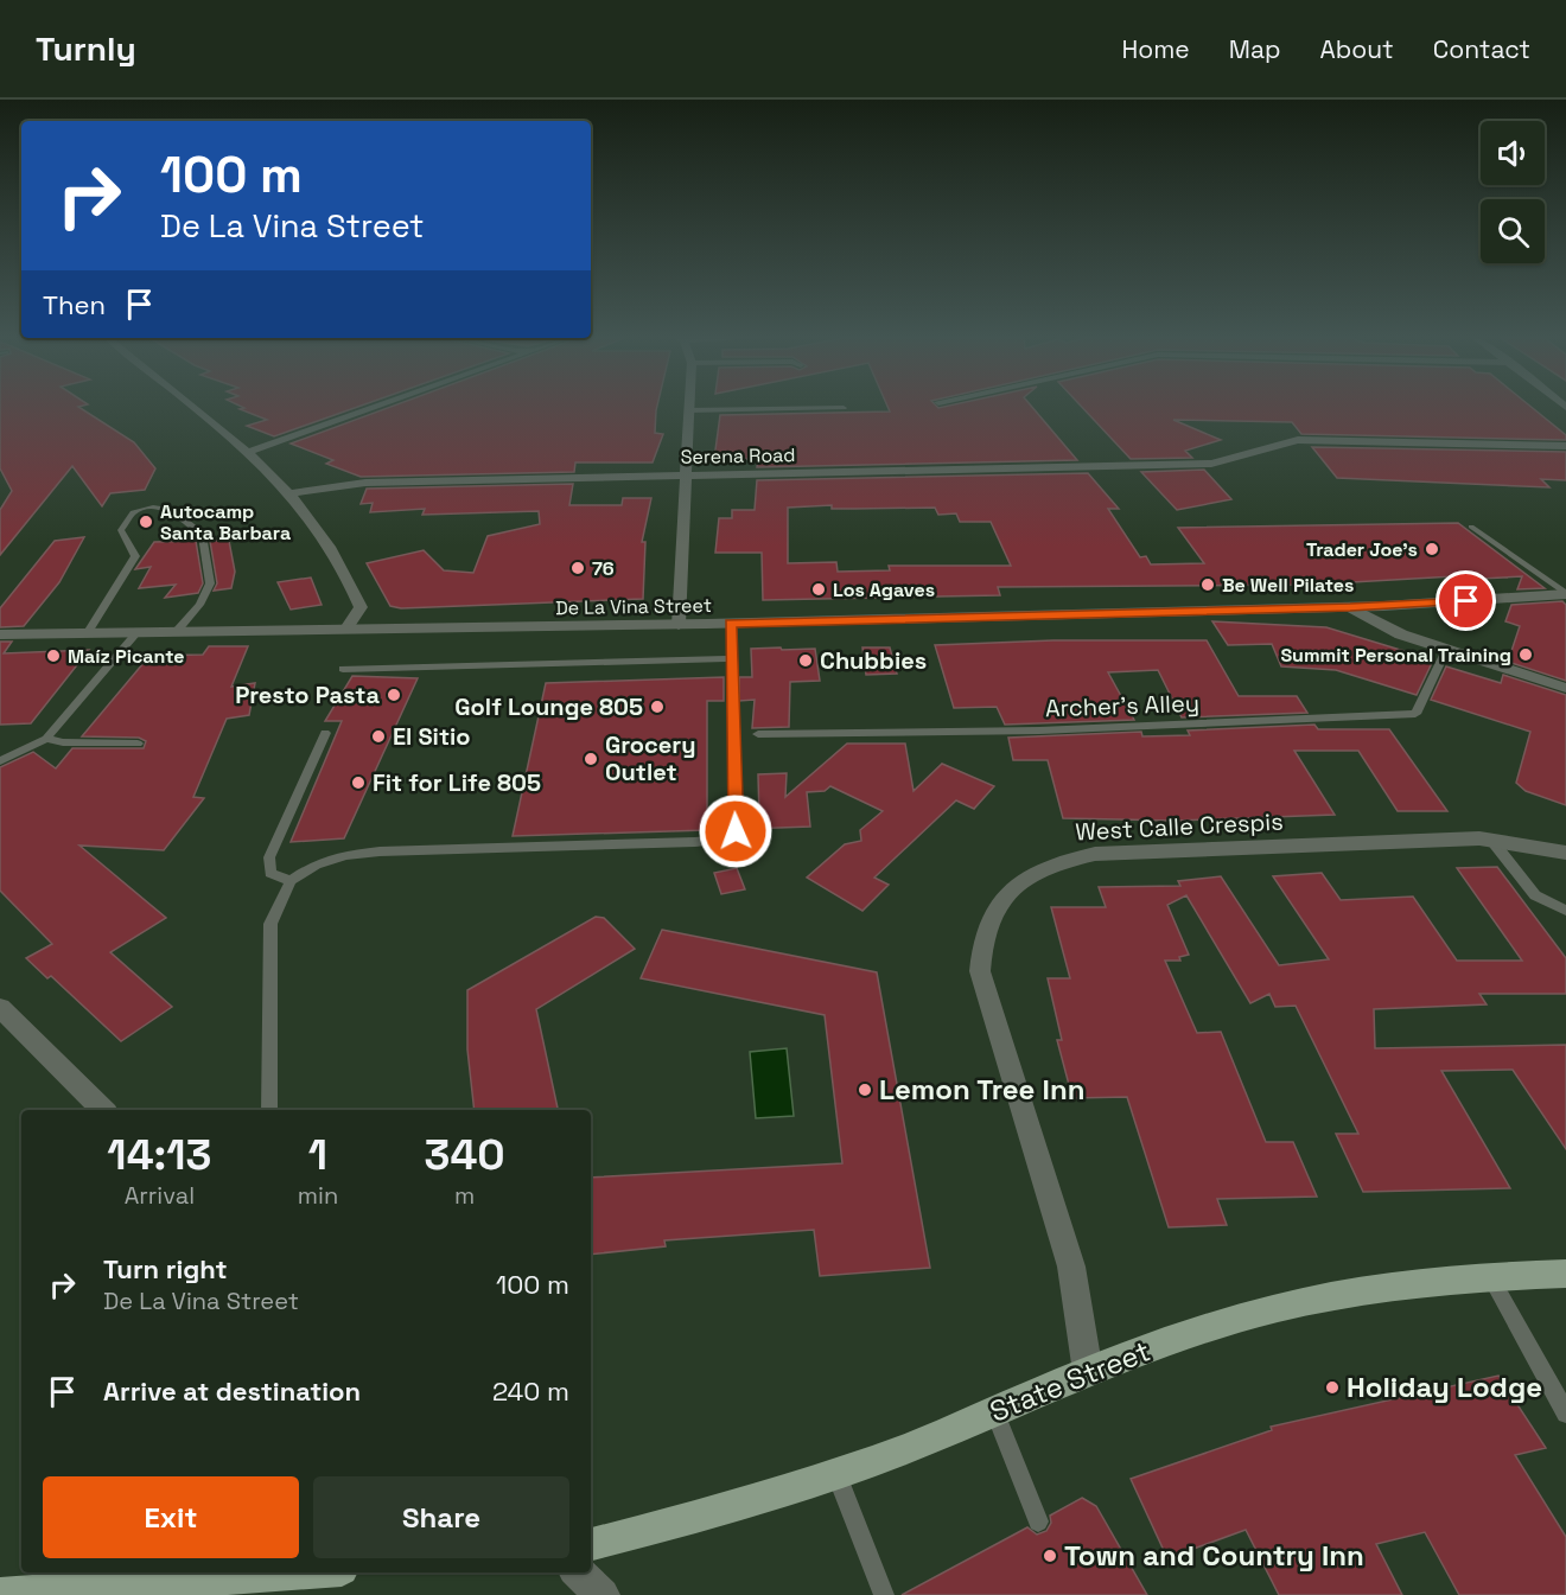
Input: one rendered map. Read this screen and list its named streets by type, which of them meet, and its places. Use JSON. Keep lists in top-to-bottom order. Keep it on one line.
{"streets":{"main road":["State Street"],"street":["Serena Road","De La Vina Street","West Calle Crespis"],"lane":["Archer's Alley"]},"crossings":[["West Calle Crespis","State Street"]],"places":["Autocamp Santa Barbara","Trader Joe's","76","Be Well Pilates","Los Agaves","Summit Personal Training","Maíz Picante","Chubbies","Presto Pasta","Golf Lounge 805","El Sitio","Grocery Outlet","Fit for Life 805","Lemon Tree Inn","Holiday Lodge","Town and Country Inn"],"page":{"header":"Turnly","nav":["Home","Map","About","Contact"],"turn":["100 m","De La Vina Street"],"then":"Then","eta":["14:13","Arrival","1","min","340","m"],"list":[{"name":"Turn right","note":"De La Vina Street","value":"100 m"},{"name":"Arrive at destination","value":"240 m"}],"buttons":["Exit","Share"]}}
